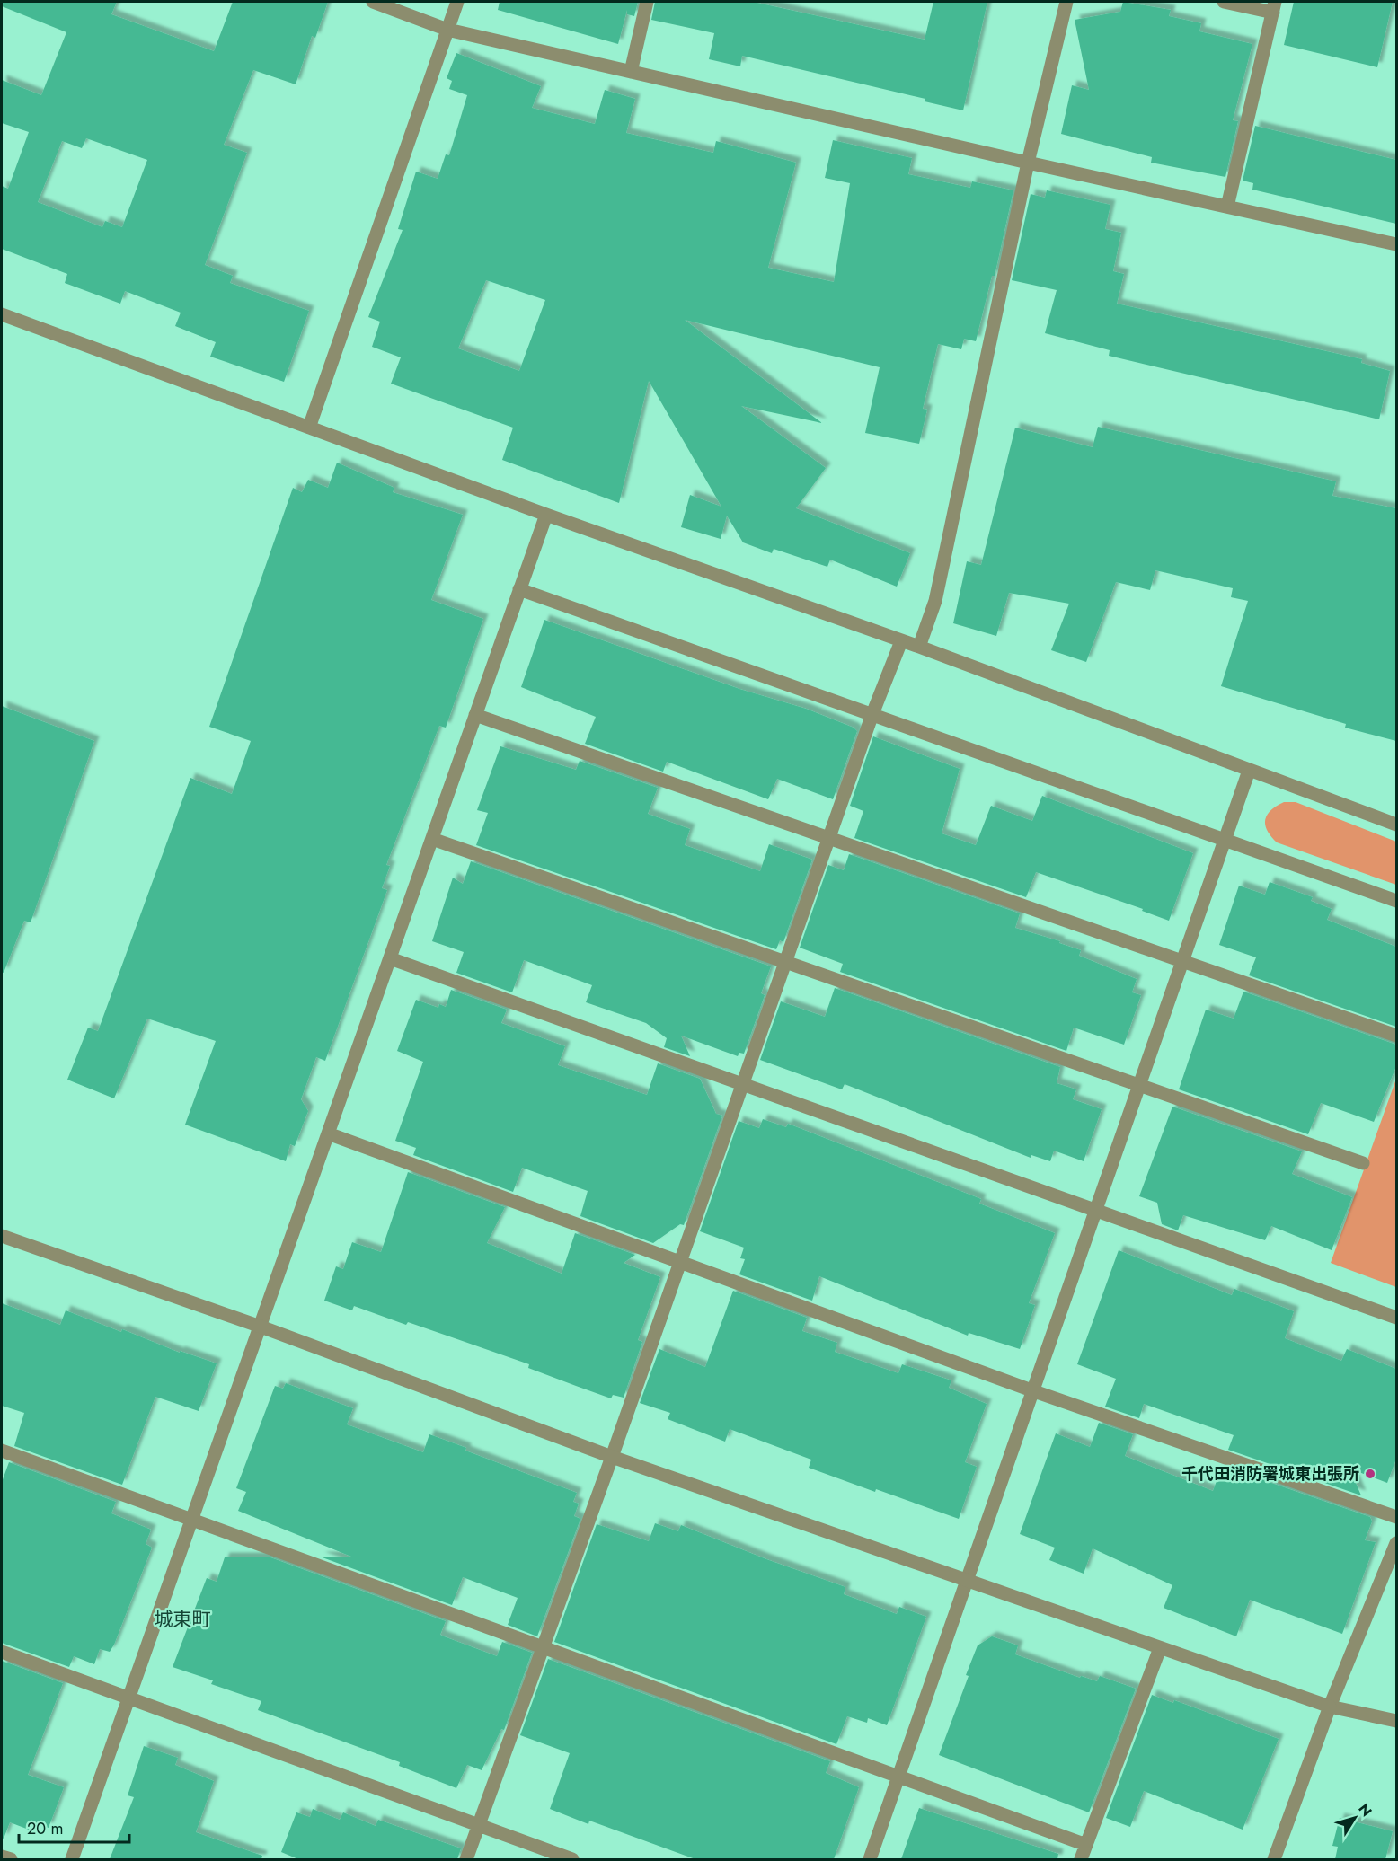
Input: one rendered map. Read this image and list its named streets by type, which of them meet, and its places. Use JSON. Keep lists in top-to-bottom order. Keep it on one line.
{"districts":["城東町"],"places":["千代田消防署城東出張所"],"scale_bar":"20 m","north":"top right"}
